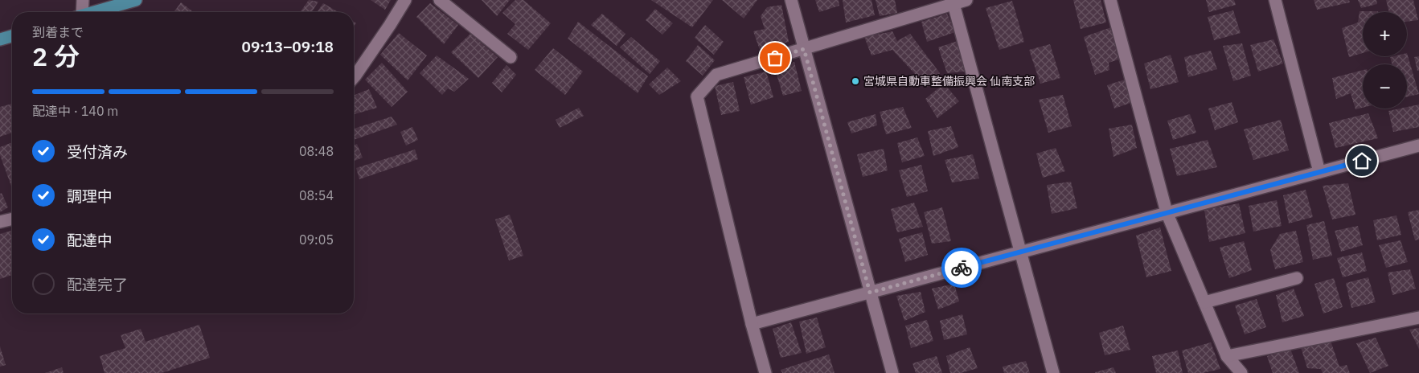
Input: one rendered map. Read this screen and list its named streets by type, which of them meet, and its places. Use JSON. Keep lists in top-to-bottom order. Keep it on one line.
{"places":["宮城県自動車整備振興会 仙南支部"],"page":{"map_buttons":["+","−"],"heading":["2 分","到着まで","09:13–09:18"],"bar":"配達中 · 140 m","list":[["受付済み","08:48"],["調理中","08:54"],["配達中","09:05"],"配達完了"]}}
